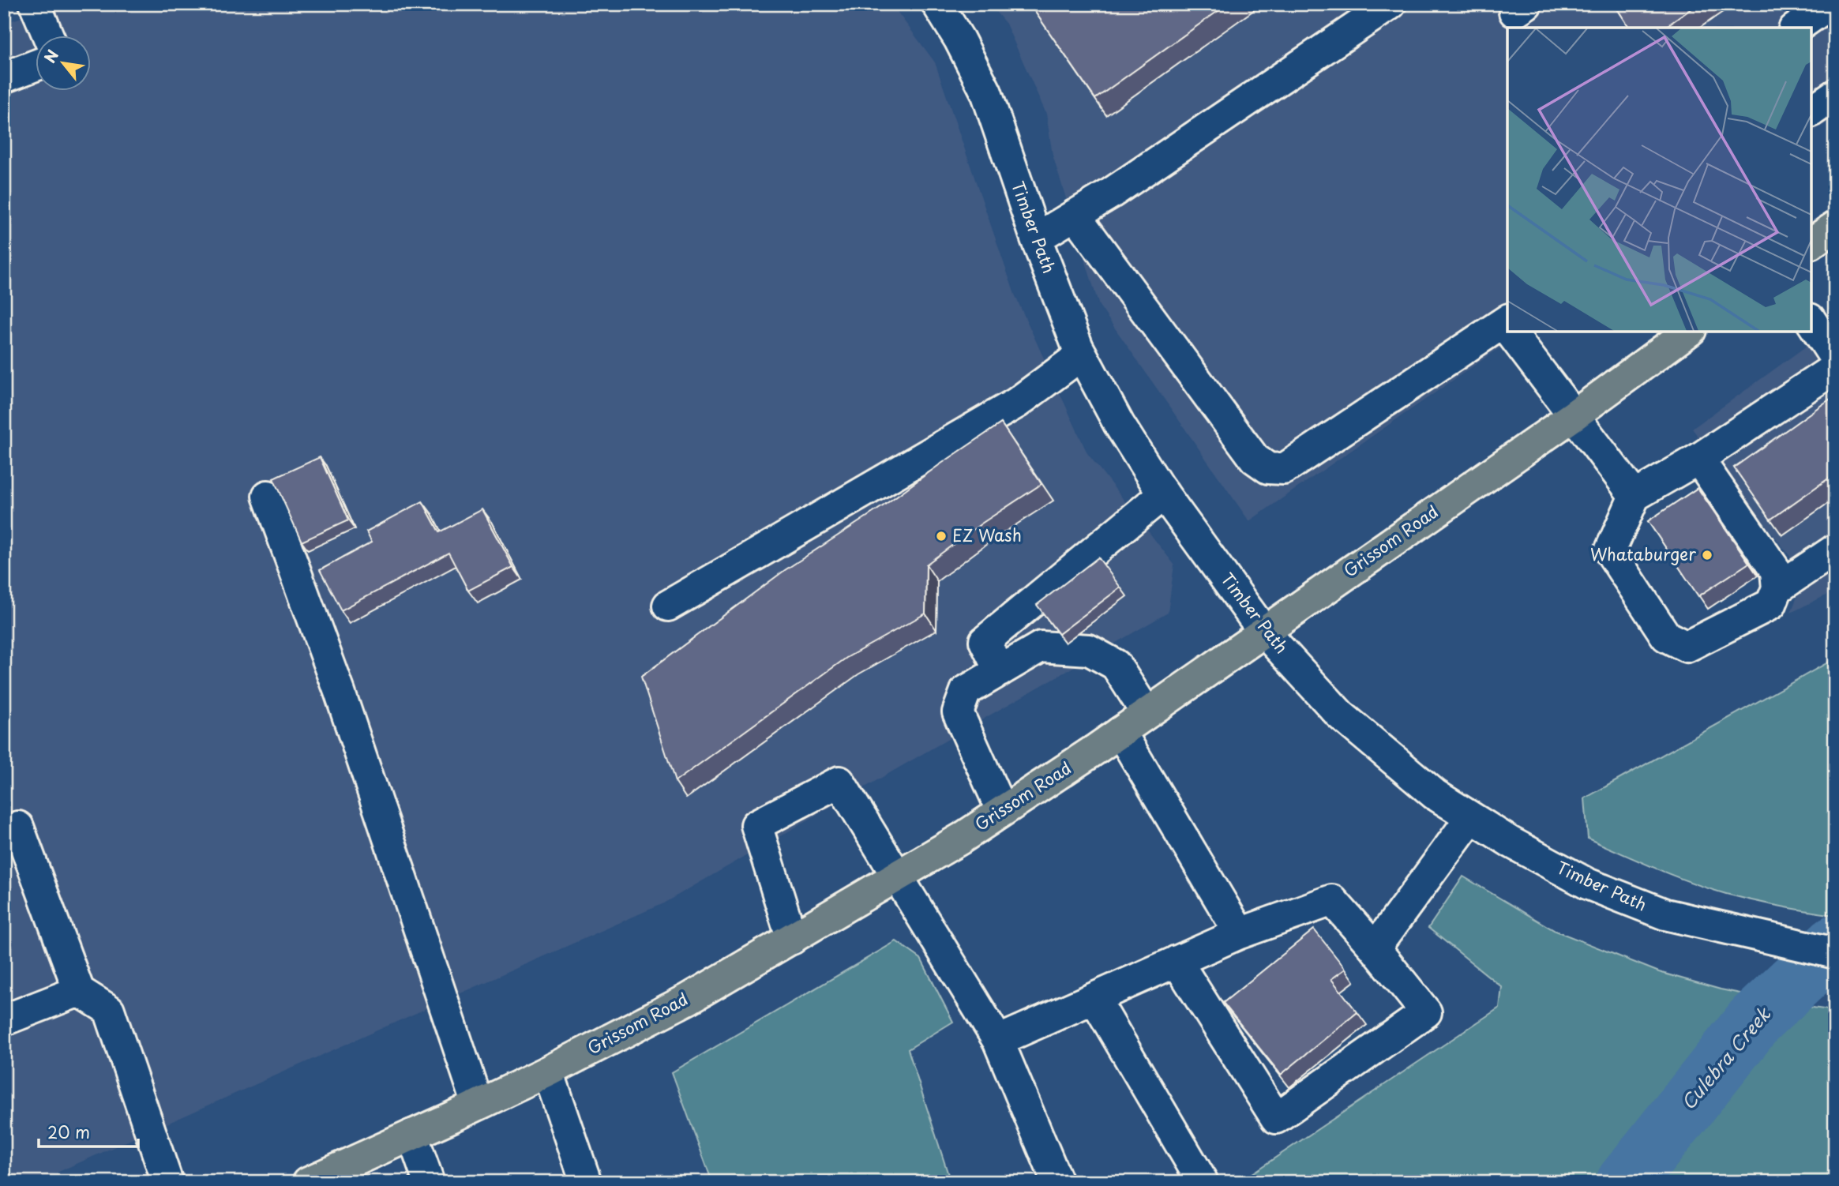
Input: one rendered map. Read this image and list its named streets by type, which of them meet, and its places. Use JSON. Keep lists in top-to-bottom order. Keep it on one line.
{"streets":{"main road":["Grissom Road"],"street":["Timber Path"]},"crossings":[["Timber Path","Grissom Road"]],"water":["Culebra Creek"],"places":["EZ Wash","Whataburger"],"scale_bar":"20 m","north":"top left"}
